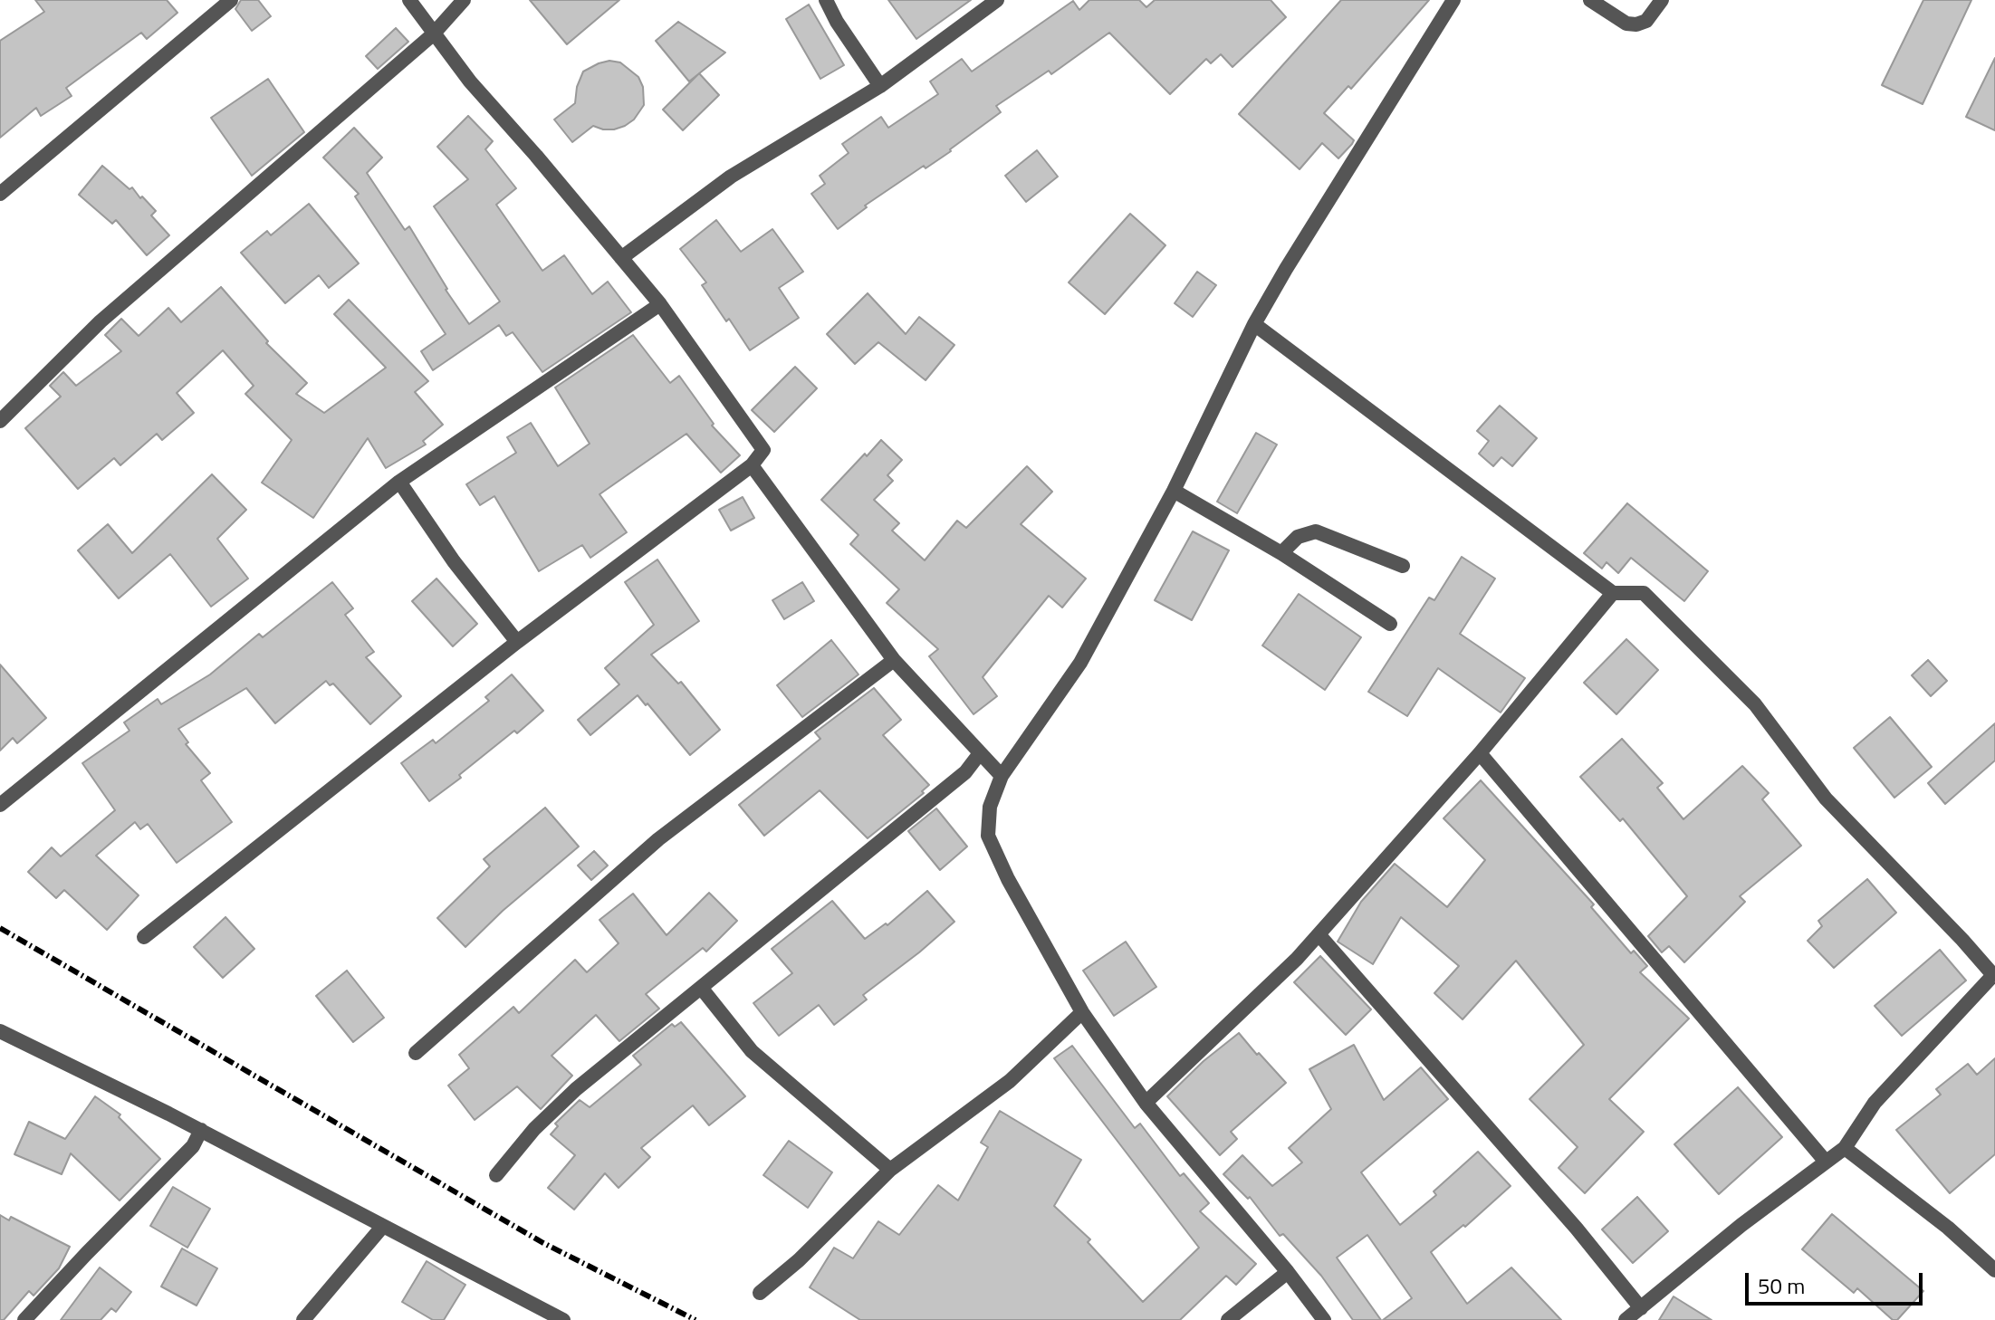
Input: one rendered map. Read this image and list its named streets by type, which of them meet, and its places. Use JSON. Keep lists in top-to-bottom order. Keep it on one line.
{"scale_bar":"50 m"}
